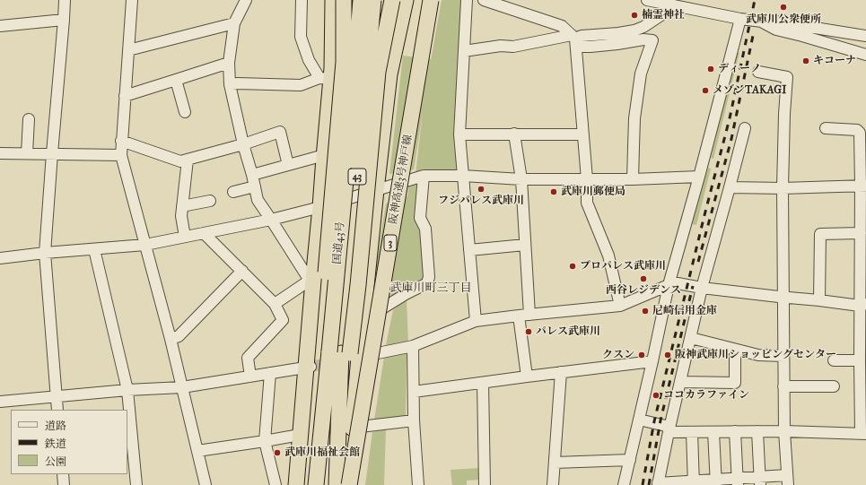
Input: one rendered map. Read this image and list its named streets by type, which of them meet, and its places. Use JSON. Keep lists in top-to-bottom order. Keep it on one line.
{"streets":{"highway":["43","阪神高速3号神戸線","国道43号","3"]},"districts":["武庫川町三丁目"],"places":["武庫川公衆便所","楠霊神社","キコーナ","ディーノ","メゾンTAKAGI","フジパレス武庫川","武庫川郵便局","プロパレス武庫川","西谷レジデンス","尼崎信用金庫","パレス武庫川","クスン","阪神武庫川ショッピングセンター","ココカラファイン","武庫川福祉会館"],"legend":["道路","鉄道","公園"]}
